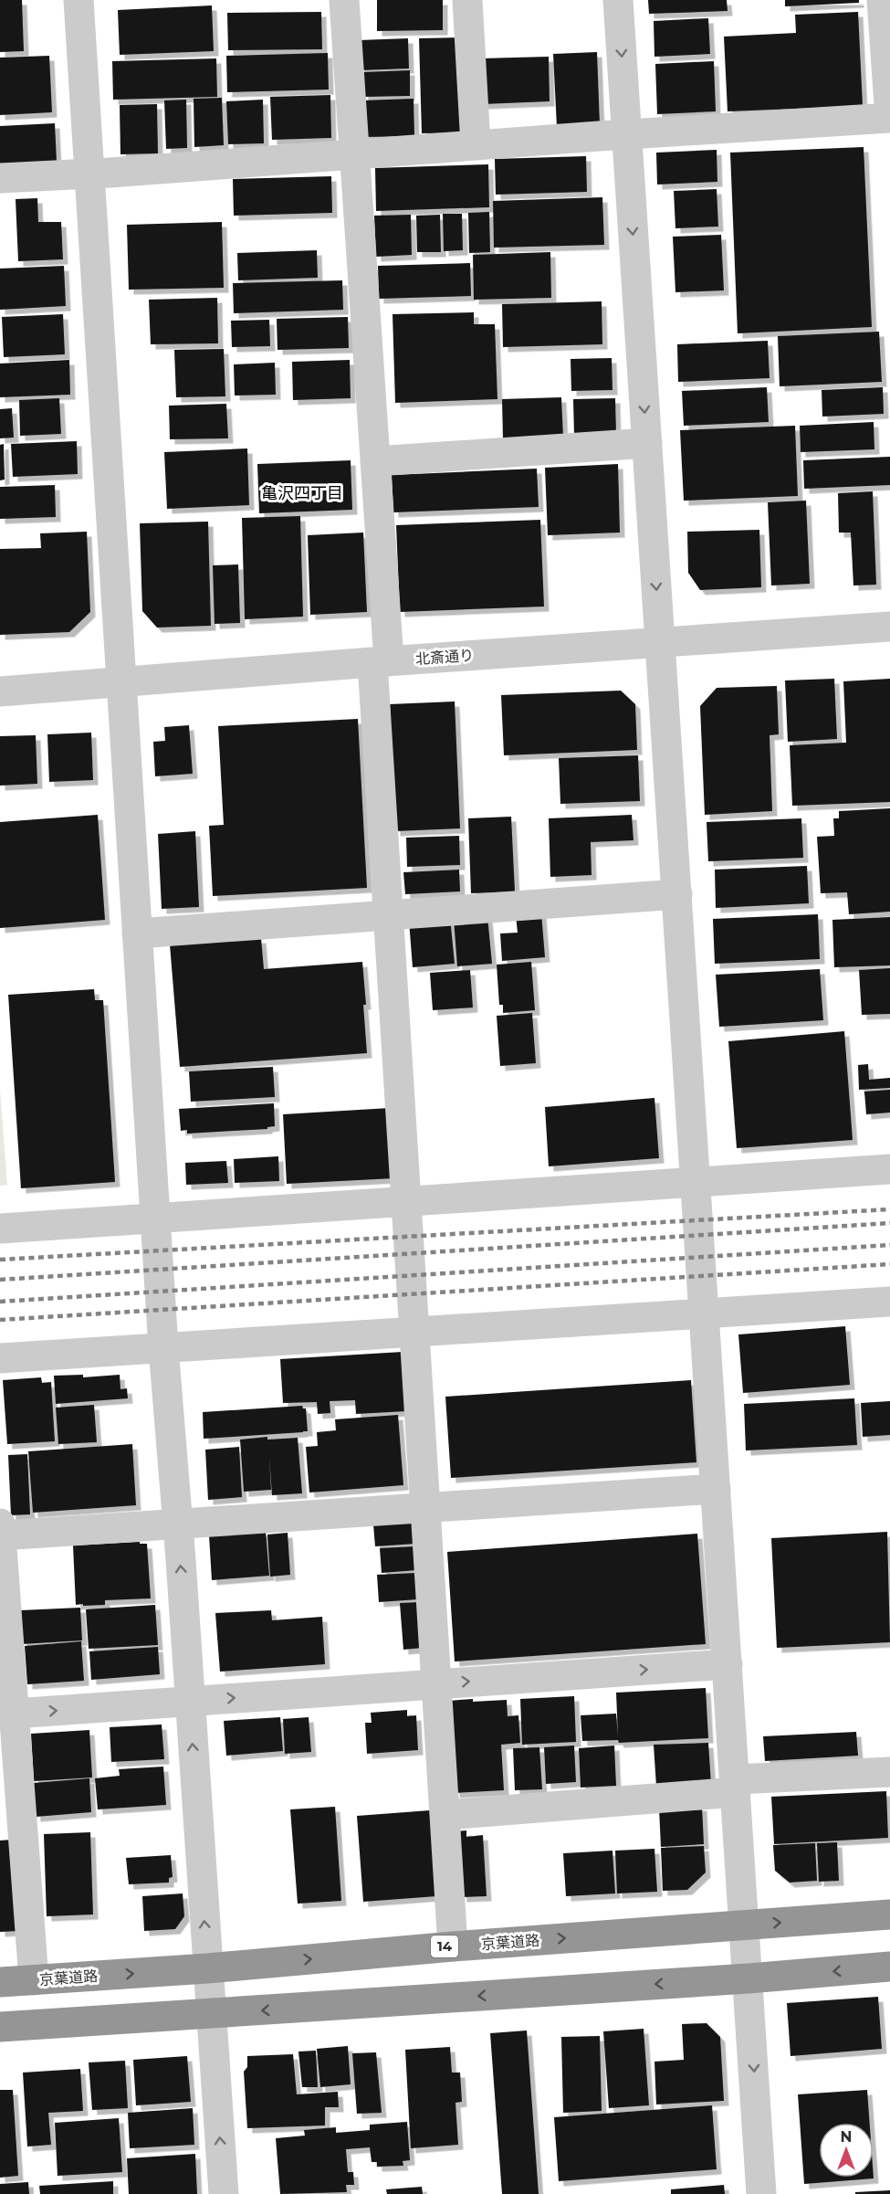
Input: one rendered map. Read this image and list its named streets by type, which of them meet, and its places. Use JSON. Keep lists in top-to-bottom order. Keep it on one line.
{"streets":{"highway":["京葉道路","14"],"street":["北斎通り"]},"districts":["亀沢四丁目"],"north":"top"}
